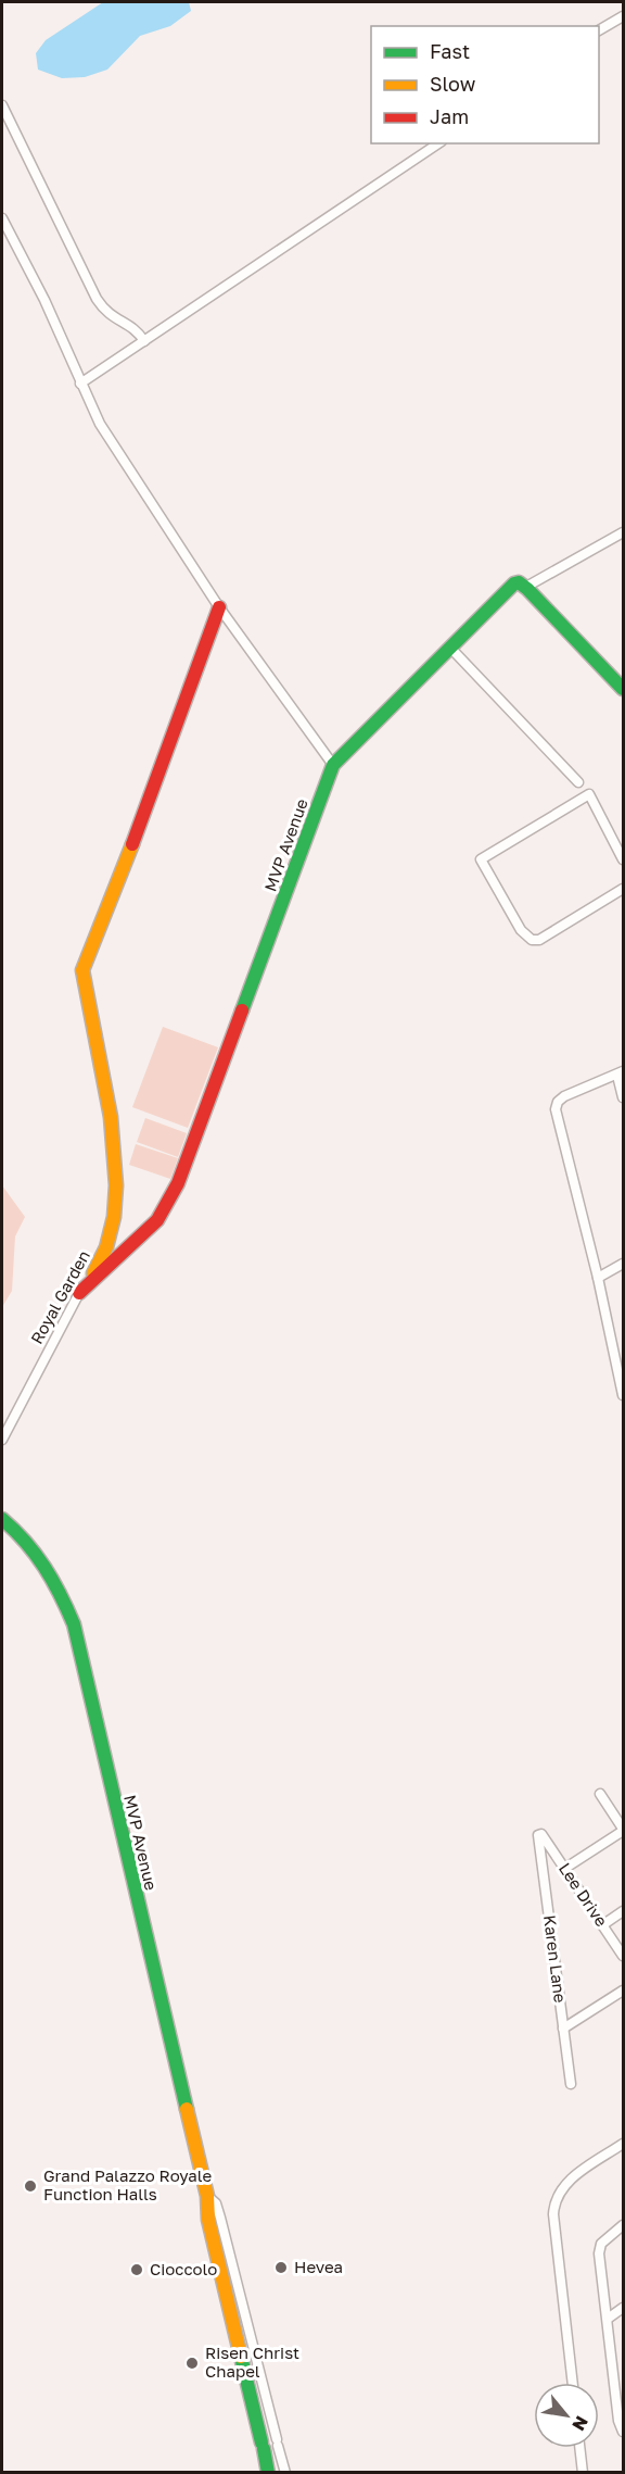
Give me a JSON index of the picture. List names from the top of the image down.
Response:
{
  "streets": {
    "street": [
      "MVP Avenue",
      "Royal Garden",
      "Lee Drive",
      "Karen Lane"
    ]
  },
  "crossings": [
    ["MVP Avenue", "Royal Garden"],
    ["Lee Drive", "Karen Lane"]
  ],
  "places": [
    "Grand Palazzo Royale Function Halls",
    "Hevea",
    "Cioccolo",
    "Risen Christ Chapel"
  ],
  "legend": ["Fast", "Slow", "Jam"],
  "north": "bottom right"
}
